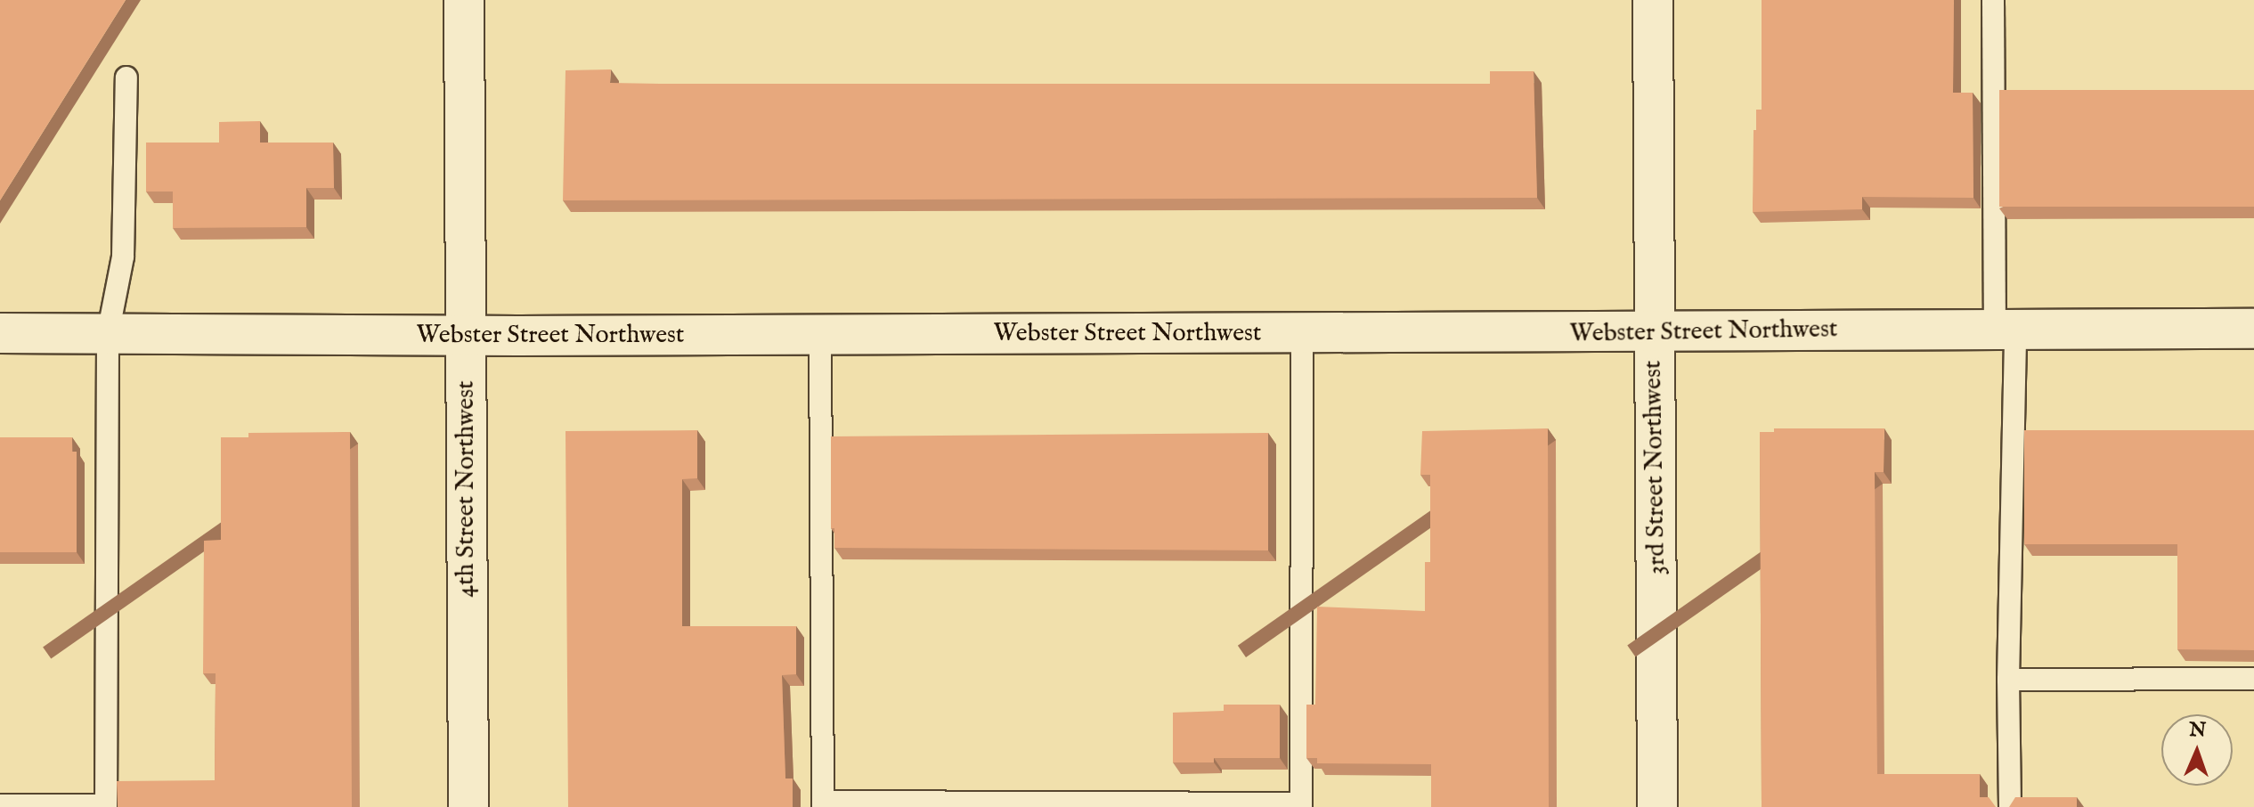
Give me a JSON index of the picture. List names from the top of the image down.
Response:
{
  "streets": {
    "street": ["Webster Street Northwest", "3rd Street Northwest", "4th Street Northwest"]
  },
  "crossings": [
    ["Webster Street Northwest", "3rd Street Northwest"],
    ["Webster Street Northwest", "4th Street Northwest"]
  ],
  "north": "top"
}
